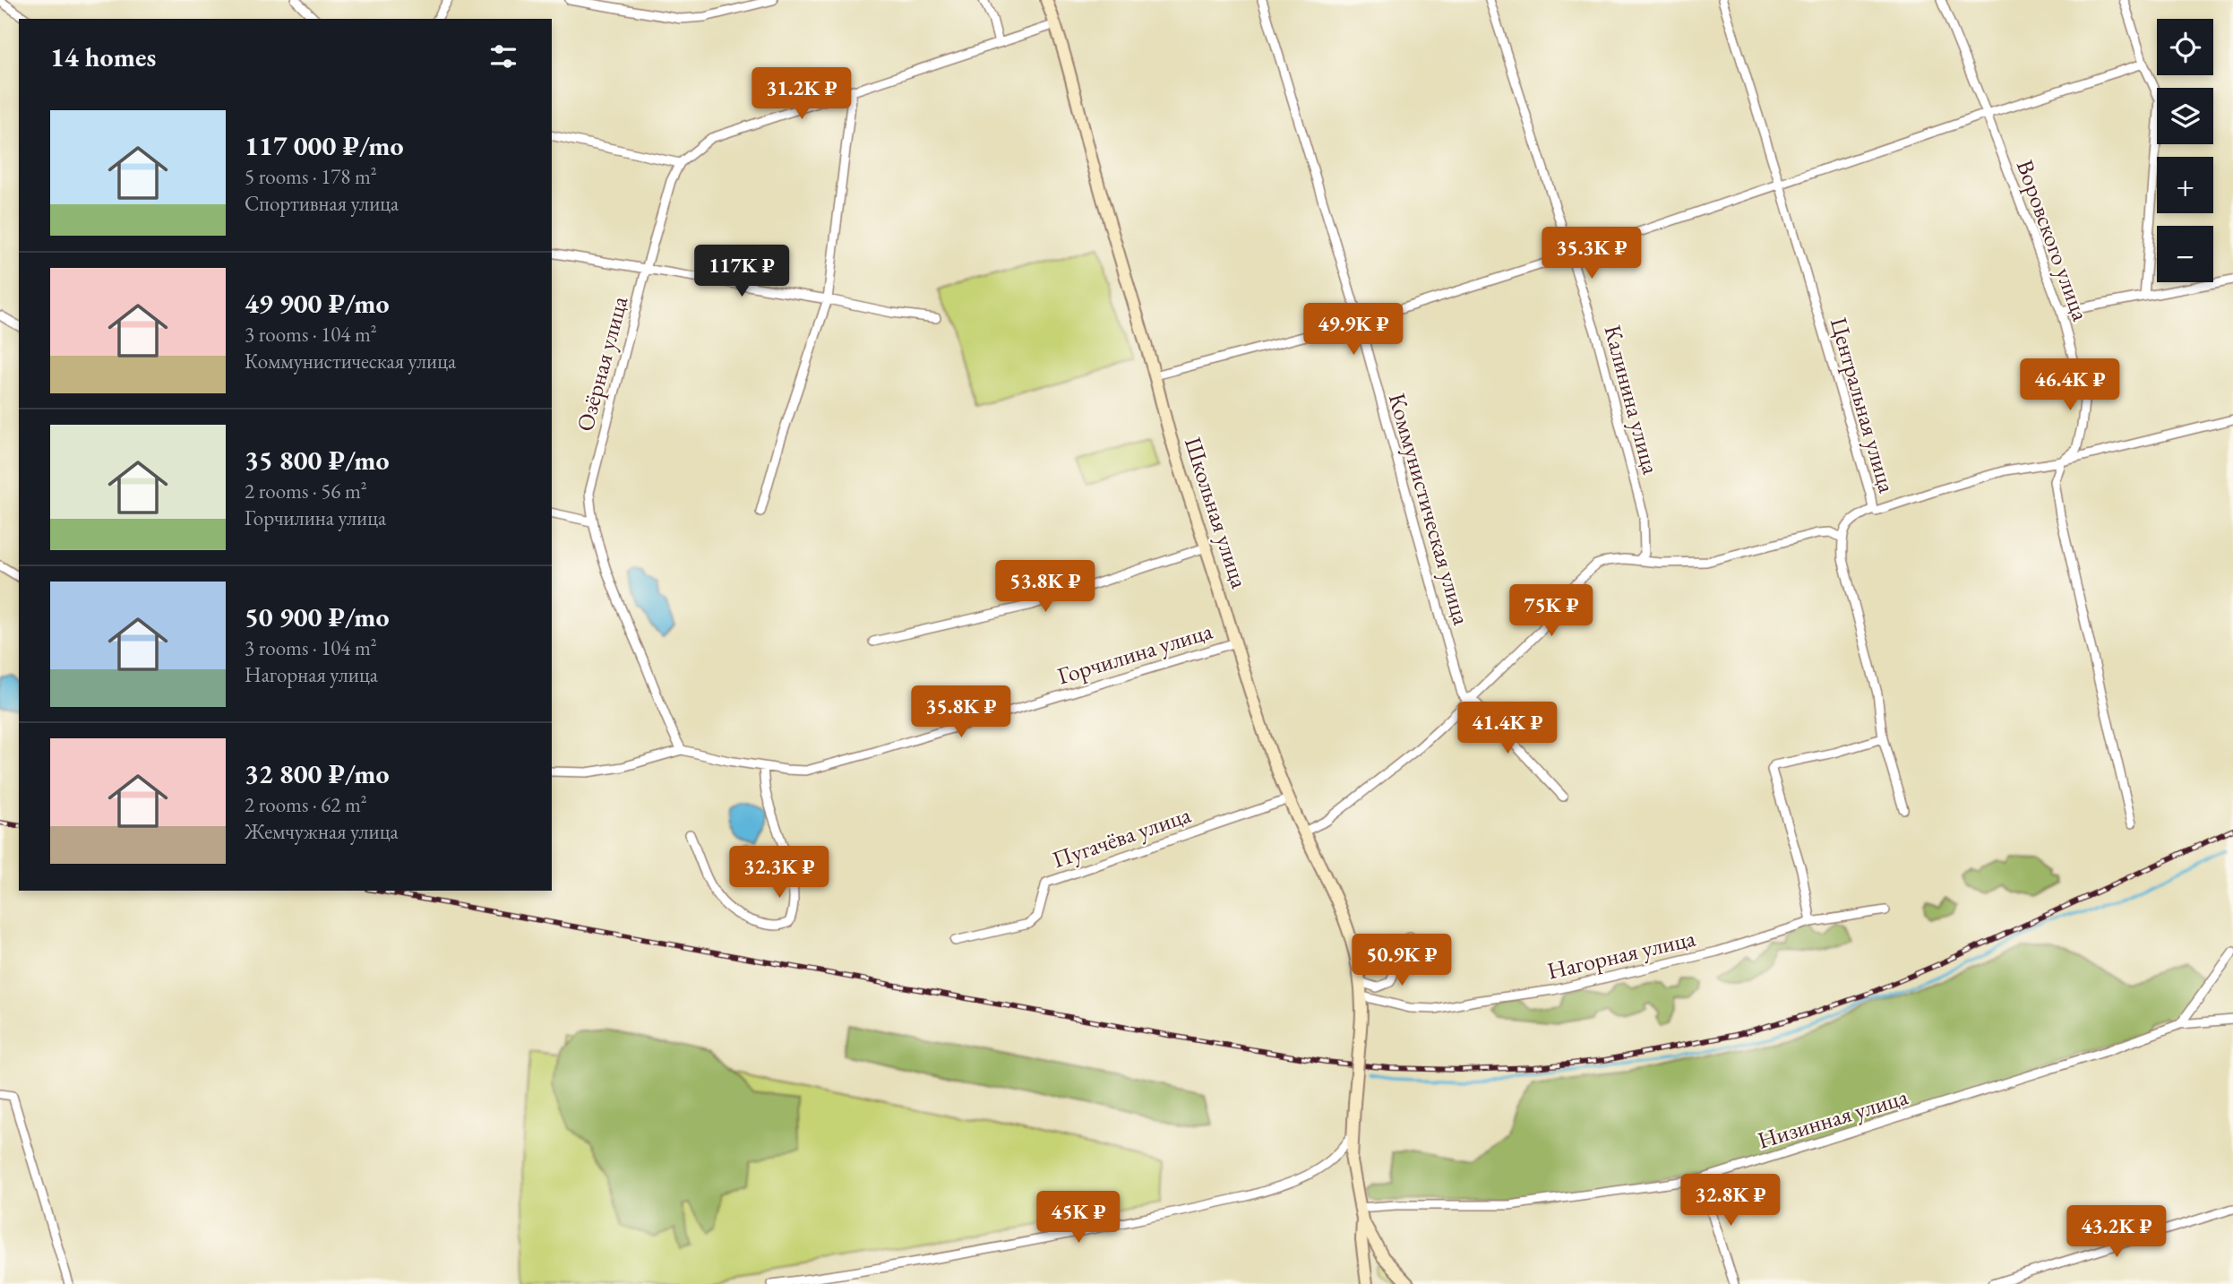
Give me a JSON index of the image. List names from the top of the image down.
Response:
{
  "streets": {
    "street": [
      "Воровского улица",
      "Озёрная улица",
      "Калинина улица",
      "Центральная улица",
      "Коммунистическая улица",
      "Школьная улица",
      "Горчилина улица",
      "Пугачёва улица",
      "Нагорная улица",
      "Низинная улица"
    ]
  },
  "crossings": [
    ["Озёрная улица", "Горчилина улица"],
    ["Школьная улица", "Горчилина улица"],
    ["Школьная улица", "Пугачёва улица"],
    ["Школьная улица", "Нагорная улица"],
    ["Школьная улица", "Низинная улица"]
  ],
  "page": {
    "map_buttons": ["+", "−"],
    "heading": "14 homes",
    "price": [
      "31.2K ₽",
      "35.3K ₽",
      "117K ₽",
      "49.9K ₽",
      "46.4K ₽",
      "53.8K ₽",
      "75K ₽",
      "35.8K ₽",
      "41.4K ₽",
      "32.3K ₽",
      "50.9K ₽",
      "32.8K ₽",
      "45K ₽",
      "43.2K ₽"
    ],
    "list": [
      {
        "name": "117 000 ₽/mo",
        "note": "5 rooms · 178 m² · Спортивная улица"
      },
      {
        "name": "49 900 ₽/mo",
        "note": "3 rooms · 104 m² · Коммунистическая улица"
      },
      {
        "name": "35 800 ₽/mo",
        "note": "2 rooms · 56 m² · Горчилина улица"
      },
      {
        "name": "50 900 ₽/mo",
        "note": "3 rooms · 104 m² · Нагорная улица"
      },
      {
        "name": "32 800 ₽/mo",
        "note": "2 rooms · 62 m² · Жемчужная улица"
      }
    ]
  }
}
